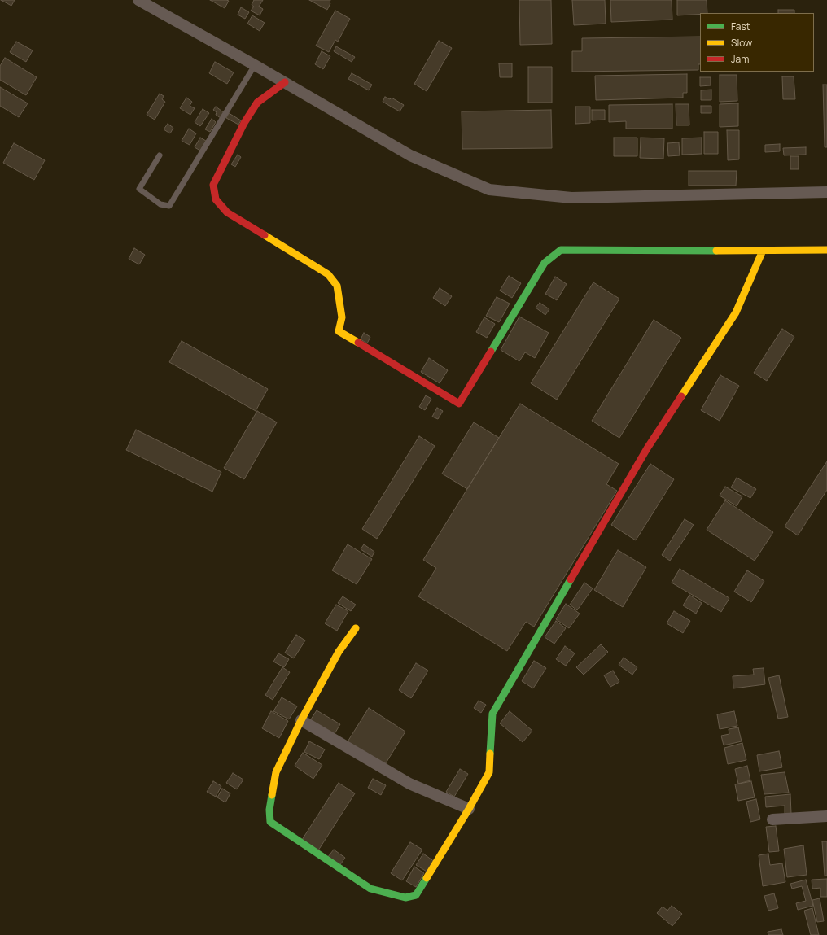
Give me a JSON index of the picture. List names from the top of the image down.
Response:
{
  "legend": ["Fast", "Slow", "Jam"]
}
